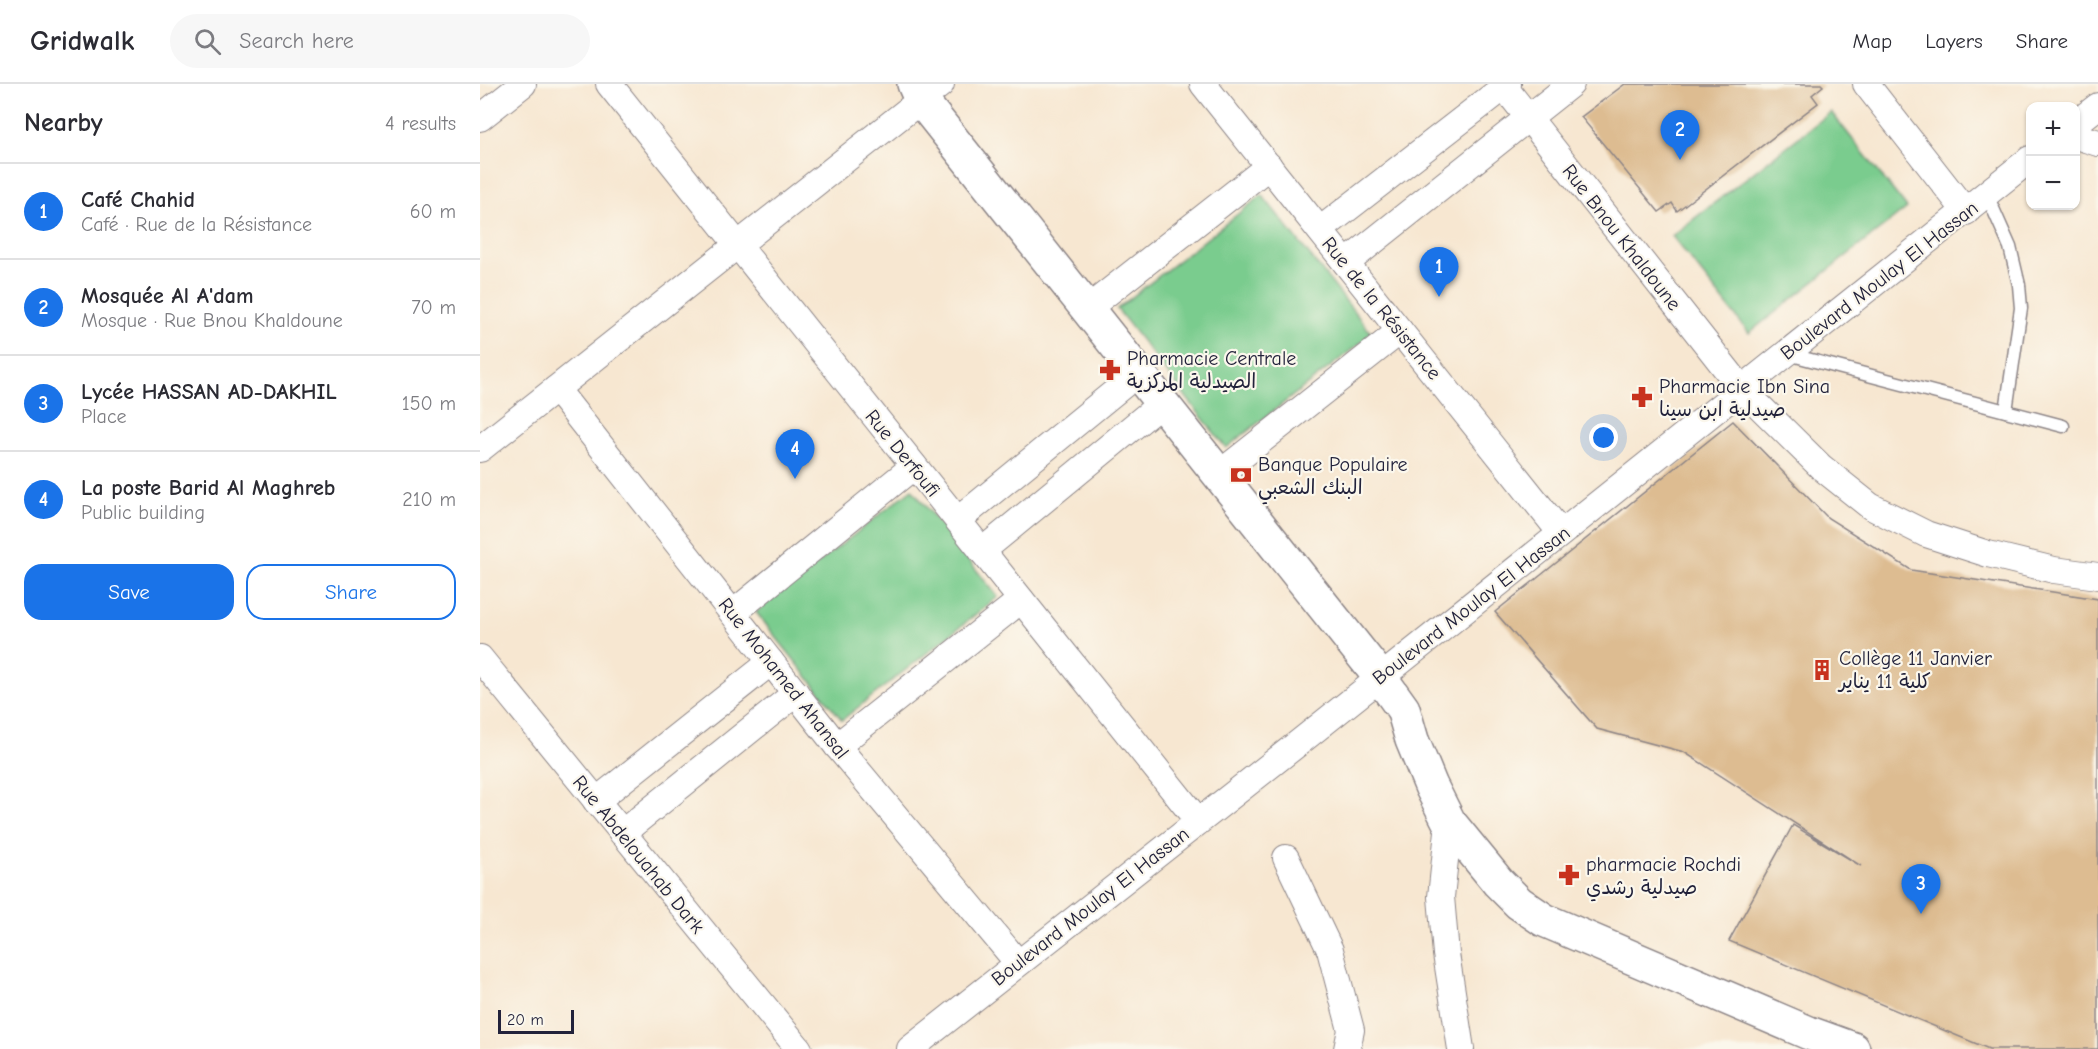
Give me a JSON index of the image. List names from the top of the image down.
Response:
{
  "streets": {
    "street": [
      "Rue Bnou Khaldoune",
      "Boulevard Moulay El Hassan",
      "Rue de la Résistance",
      "Rue Derfoufi",
      "Rue Mohamed Ahansal",
      "Rue Abdelouahab Dark"
    ]
  },
  "crossings": [
    ["Rue Bnou Khaldoune", "Boulevard Moulay El Hassan"],
    ["Boulevard Moulay El Hassan", "Rue de la Résistance"],
    ["Boulevard Moulay El Hassan", "Rue Derfoufi"],
    ["Boulevard Moulay El Hassan", "Rue Mohamed Ahansal"]
  ],
  "places": {
    "pharmacy": ["Pharmacie Centrale الصيدلية المركزية", "Pharmacie Ibn Sina صيدلية ابن سينا", "pharmacie Rochdi صيدلية رشدي"],
    "bank": ["Banque Populaire البنك الشعبي"],
    "building": ["Collège 11 Janvier كلية 11 يناير"]
  },
  "scale_bar": "20 m",
  "page": {
    "header": "Gridwalk",
    "search": "Search here",
    "nav": ["Map", "Layers", "Share"],
    "heading": ["Nearby", "4 results"],
    "map_buttons": ["+", "−"],
    "pins": [
      "2",
      "1",
      "4",
      "3"
    ],
    "list": [
      {
        "mark": "1",
        "name": "Café Chahid",
        "note": "Café · Rue de la Résistance",
        "value": "60 m"
      },
      {
        "mark": "2",
        "name": "Mosquée Al A'dam",
        "note": "Mosque · Rue Bnou Khaldoune",
        "value": "70 m"
      },
      {
        "mark": "3",
        "name": "Lycée HASSAN AD-DAKHIL",
        "note": "Place",
        "value": "150 m"
      },
      {
        "mark": "4",
        "name": "La poste Barid Al Maghreb",
        "note": "Public building",
        "value": "210 m"
      }
    ],
    "buttons": ["Save", "Share"],
    "scale": "20 m"
  }
}
